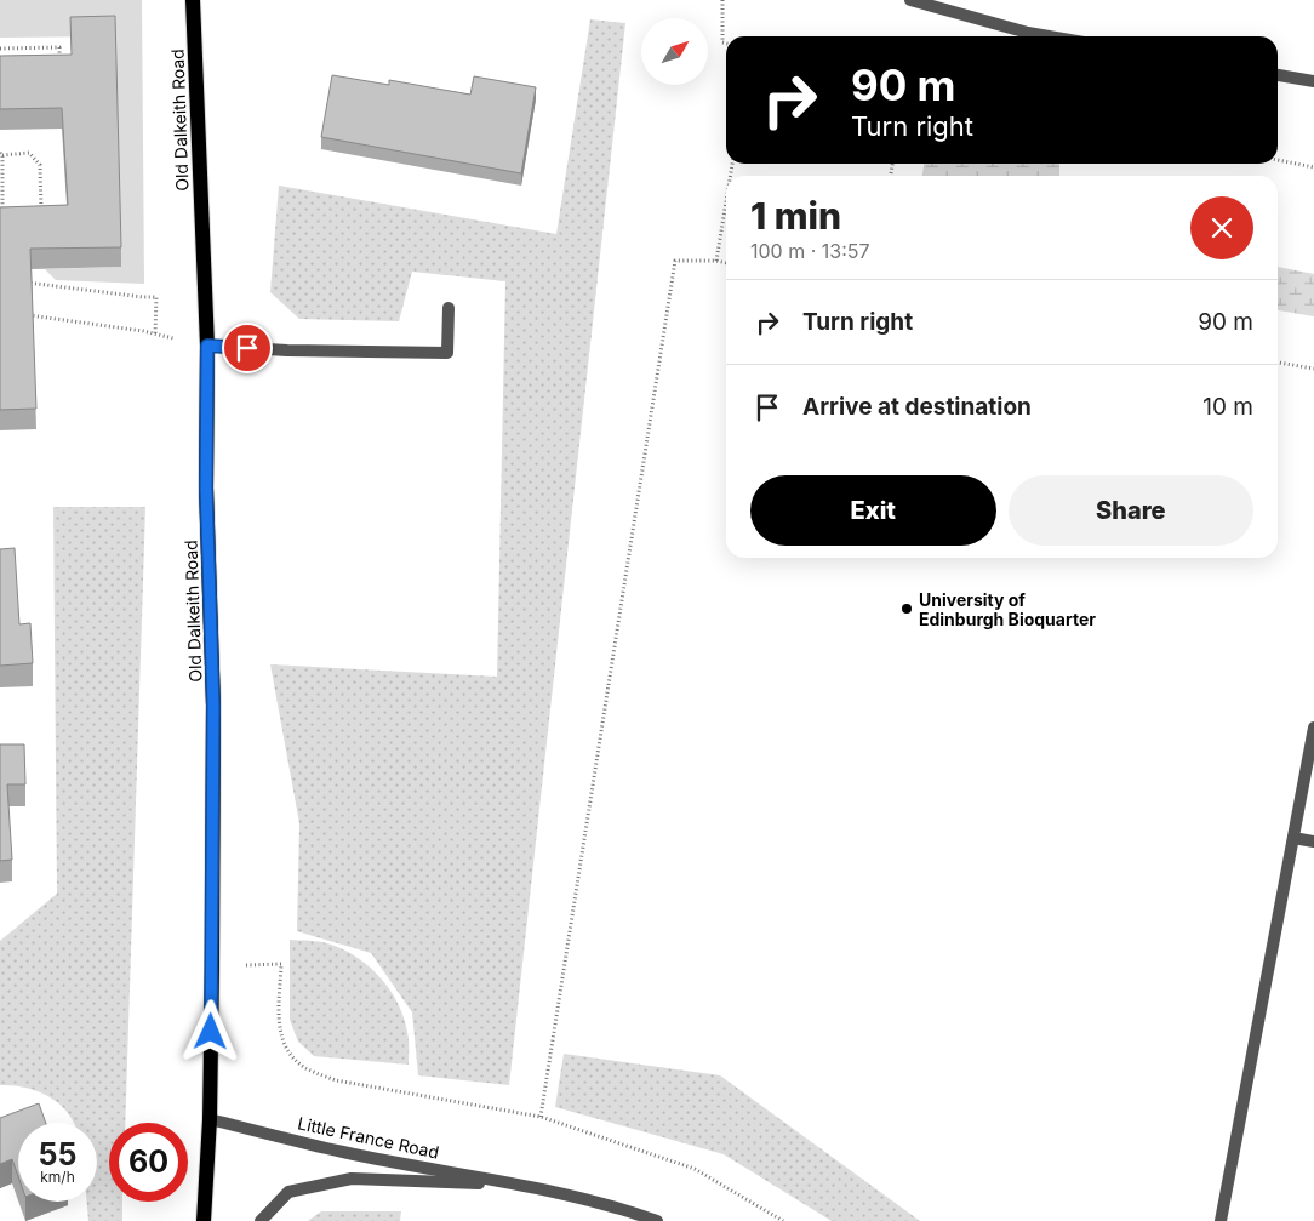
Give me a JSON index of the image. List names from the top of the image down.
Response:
{
  "streets": {
    "main road": ["Old Dalkeith Road"],
    "street": ["Little France Road"]
  },
  "crossings": [
    ["Old Dalkeith Road", "Little France Road"]
  ],
  "places": ["University of Edinburgh Bioquarter"],
  "north": "top right",
  "page": {
    "turn": ["90 m", "Turn right"],
    "heading": ["1 min", "100 m · 13:57"],
    "list": [
      {
        "name": "Turn right",
        "value": "90 m"
      },
      {
        "name": "Arrive at destination",
        "value": "10 m"
      }
    ],
    "buttons": ["Exit", "Share"],
    "speed": "55 km/h",
    "limit": "60"
  }
}
